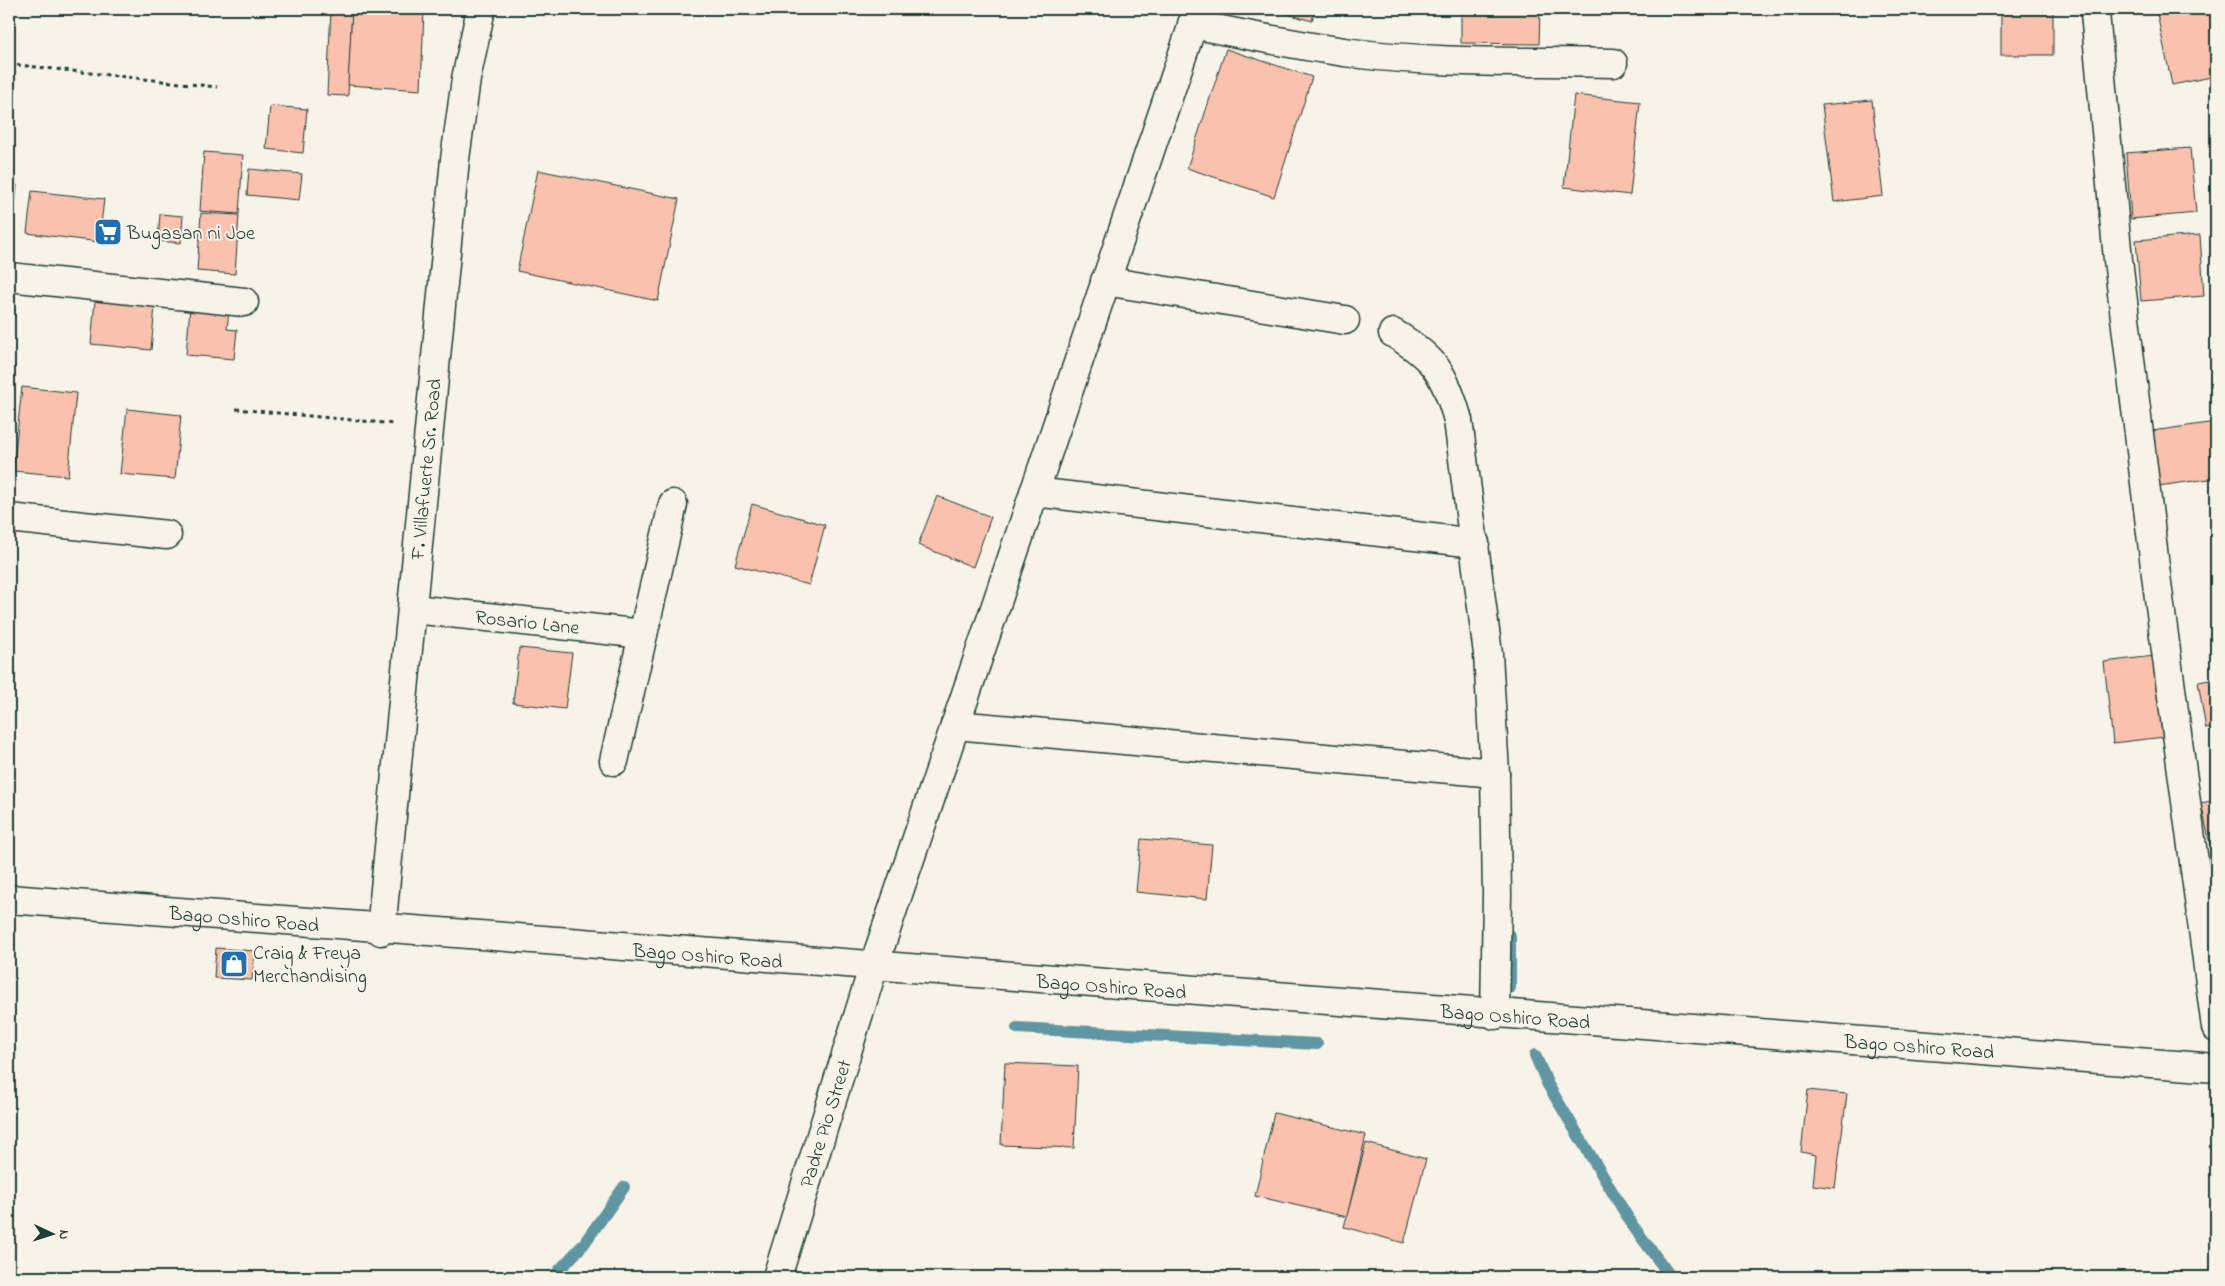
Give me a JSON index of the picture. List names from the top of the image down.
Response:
{
  "streets": {
    "street": [
      "F. Villafuerte Sr. Road",
      "Rosario Lane",
      "Bago Oshiro Road",
      "Padre Pio Street"
    ]
  },
  "crossings": [
    ["F. Villafuerte Sr. Road", "Rosario Lane"],
    ["F. Villafuerte Sr. Road", "Bago Oshiro Road"],
    ["Bago Oshiro Road", "Padre Pio Street"]
  ],
  "places": {
    "supermarket": ["Bugasan ni Joe"],
    "shop": ["Craig & Freya Merchandising"]
  },
  "north": "right"
}
